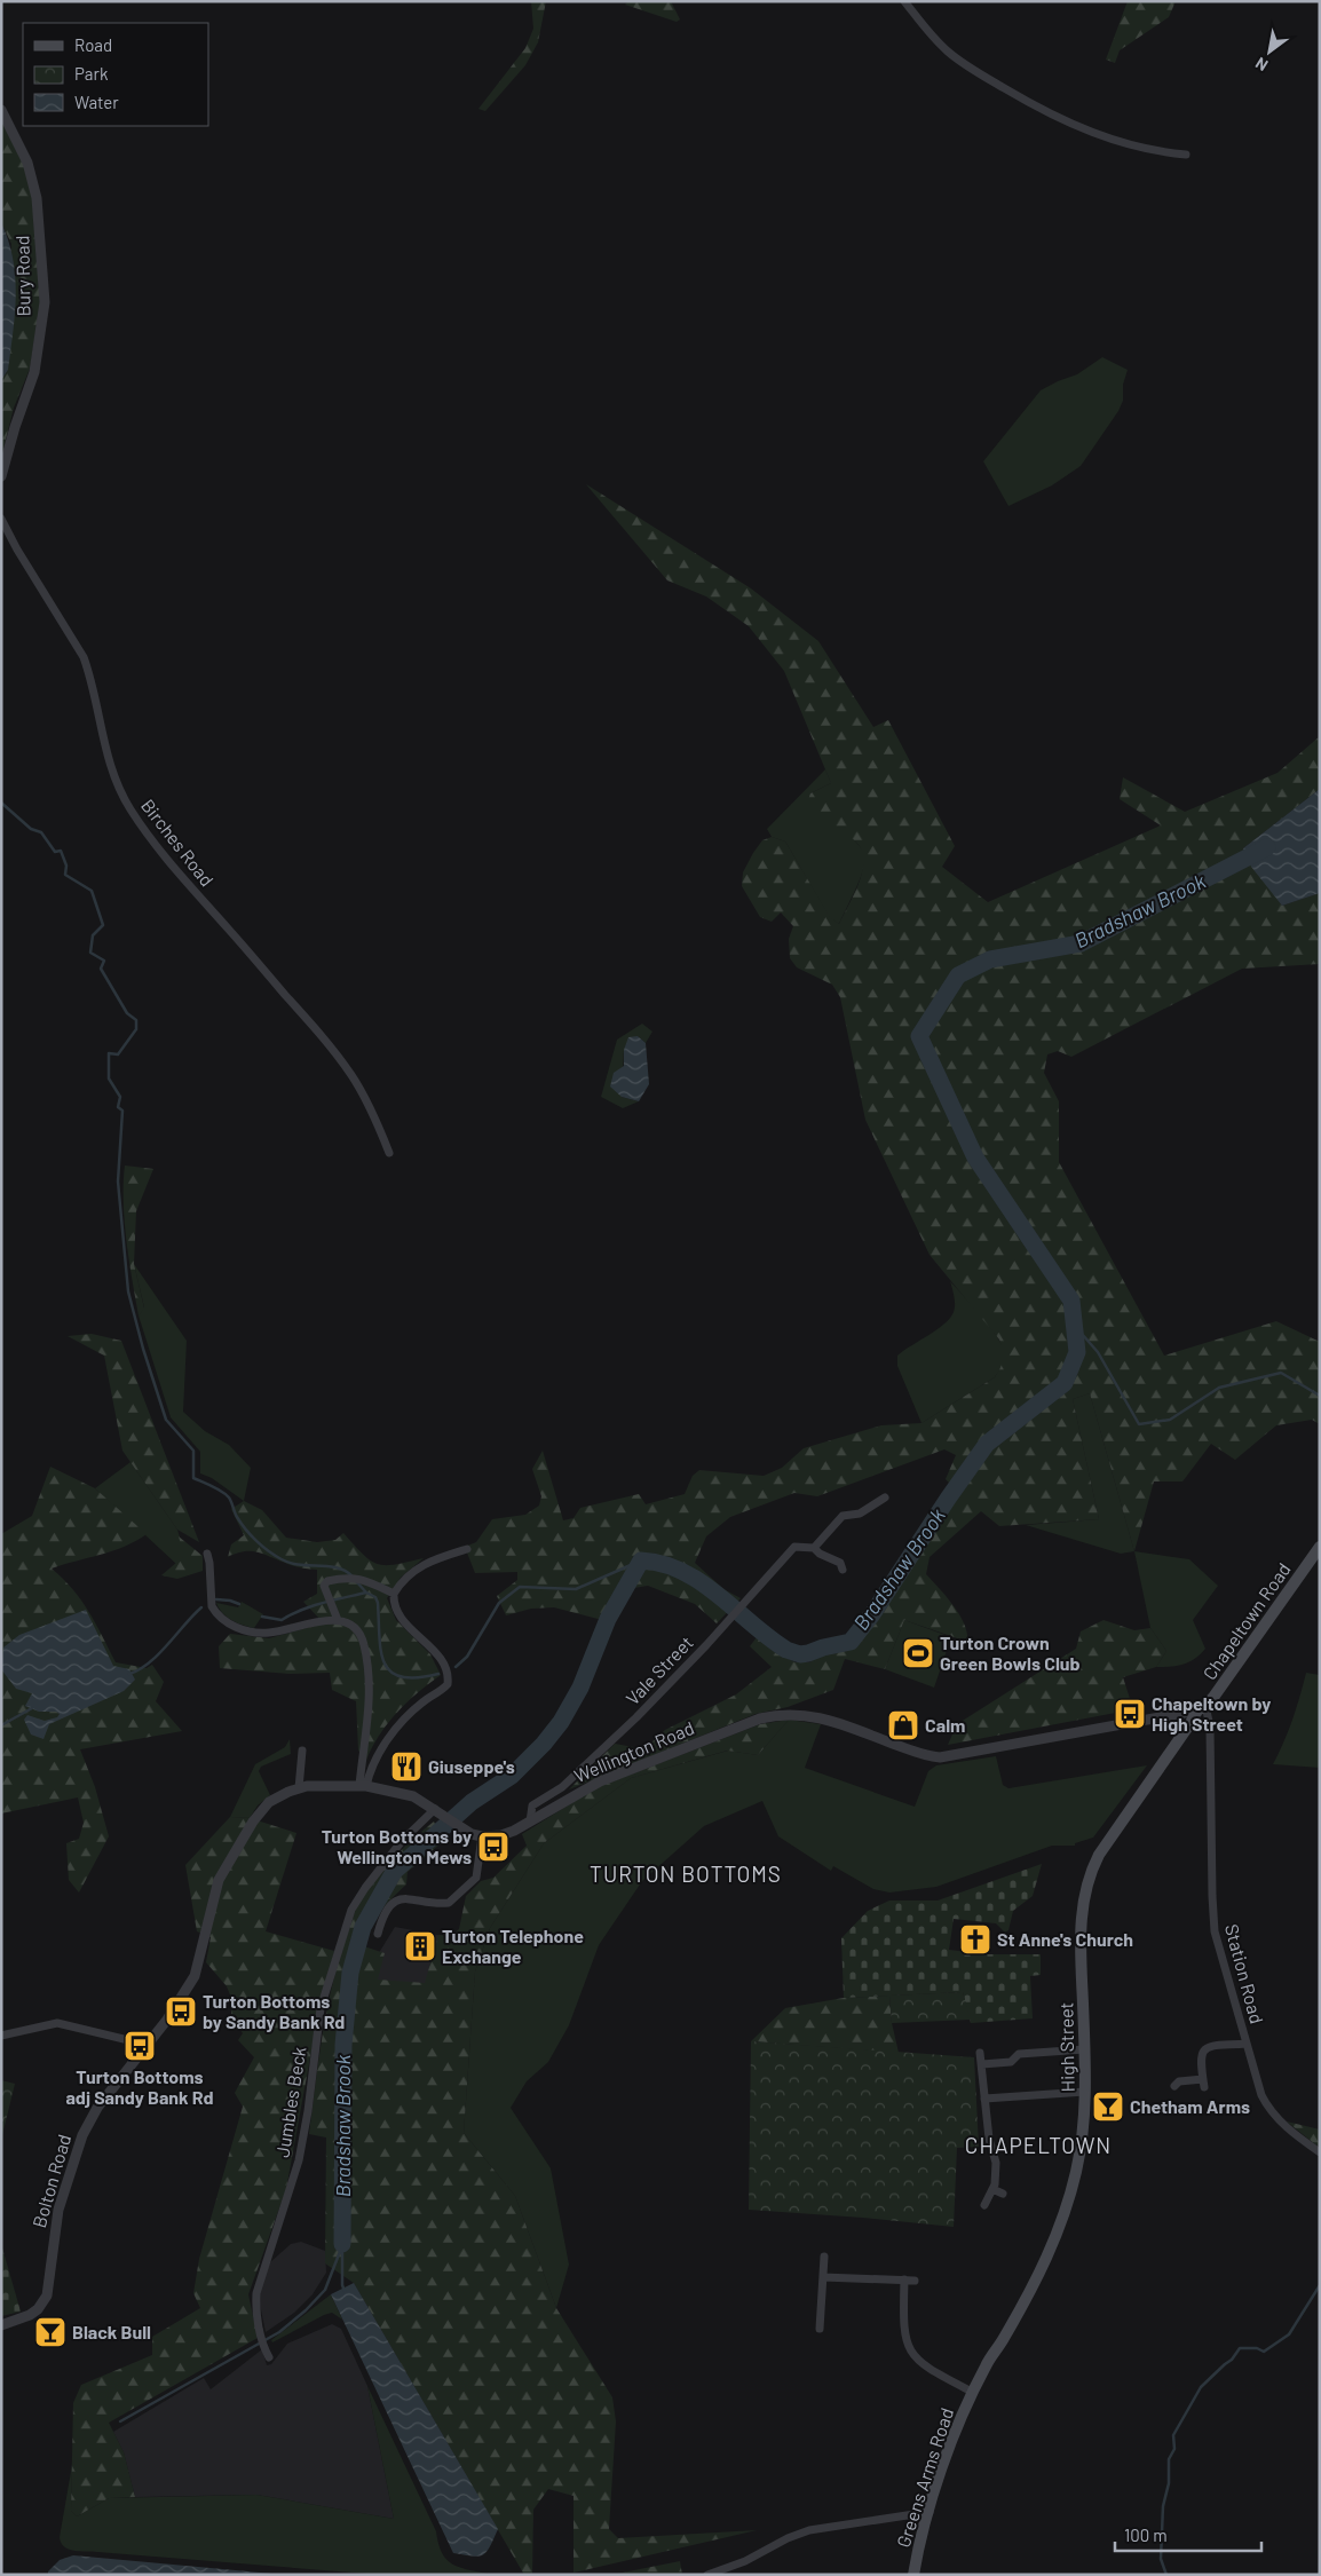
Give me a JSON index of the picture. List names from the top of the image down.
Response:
{
  "streets": {
    "main road": ["Chapeltown Road", "High Street", "Greens Arms Road"],
    "street": [
      "Bury Road",
      "Birches Road",
      "Vale Street",
      "Wellington Road",
      "Station Road",
      "Jumbles Beck",
      "Bolton Road"
    ]
  },
  "crossings": [
    ["Chapeltown Road", "Wellington Road"],
    ["Chapeltown Road", "Station Road"],
    ["Chapeltown Road", "High Street"],
    ["Vale Street", "Wellington Road"],
    ["Wellington Road", "Station Road"],
    ["Wellington Road", "High Street"],
    ["Wellington Road", "Jumbles Beck"],
    ["Wellington Road", "Bolton Road"],
    ["Station Road", "High Street"],
    ["High Street", "Greens Arms Road"]
  ],
  "districts": ["TURTON BOTTOMS", "CHAPELTOWN"],
  "water": ["Bradshaw Brook"],
  "places": {
    "sports": ["Turton Crown Green Bowls Club"],
    "bus stop": [
      "Chapeltown by High Street",
      "Turton Bottoms by Wellington Mews",
      "Turton Bottoms by Sandy Bank Rd",
      "Turton Bottoms adj Sandy Bank Rd"
    ],
    "shop": ["Calm"],
    "restaurant": ["Giuseppe's"],
    "church": ["St Anne's Church"],
    "building": ["Turton Telephone Exchange"],
    "bar": ["Chetham Arms", "Black Bull"]
  },
  "legend": ["Road", "Park", "Water"],
  "scale_bar": "100 m",
  "north": "bottom left"
}
